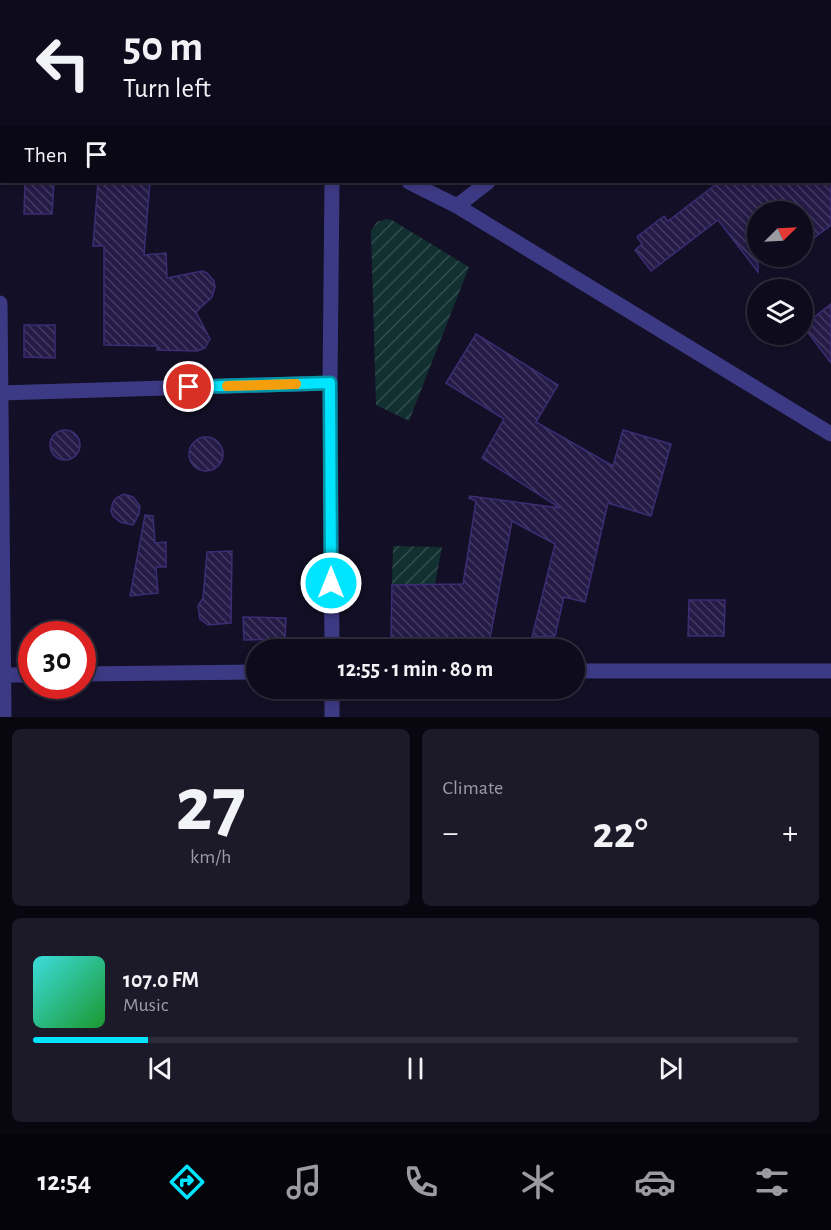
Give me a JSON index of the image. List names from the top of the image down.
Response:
{
  "north": "top right",
  "page": {
    "turn": ["50 m", "Turn left"],
    "then": "Then",
    "limit": "30",
    "trip": "12:55 · 1 min · 80 m",
    "tile": [
      ["27", "km/h"],
      "Climate"
    ],
    "heat": ["−", "22°", "+"],
    "song": ["107.0 FM", "Music"],
    "tabs": "12:54"
  }
}
